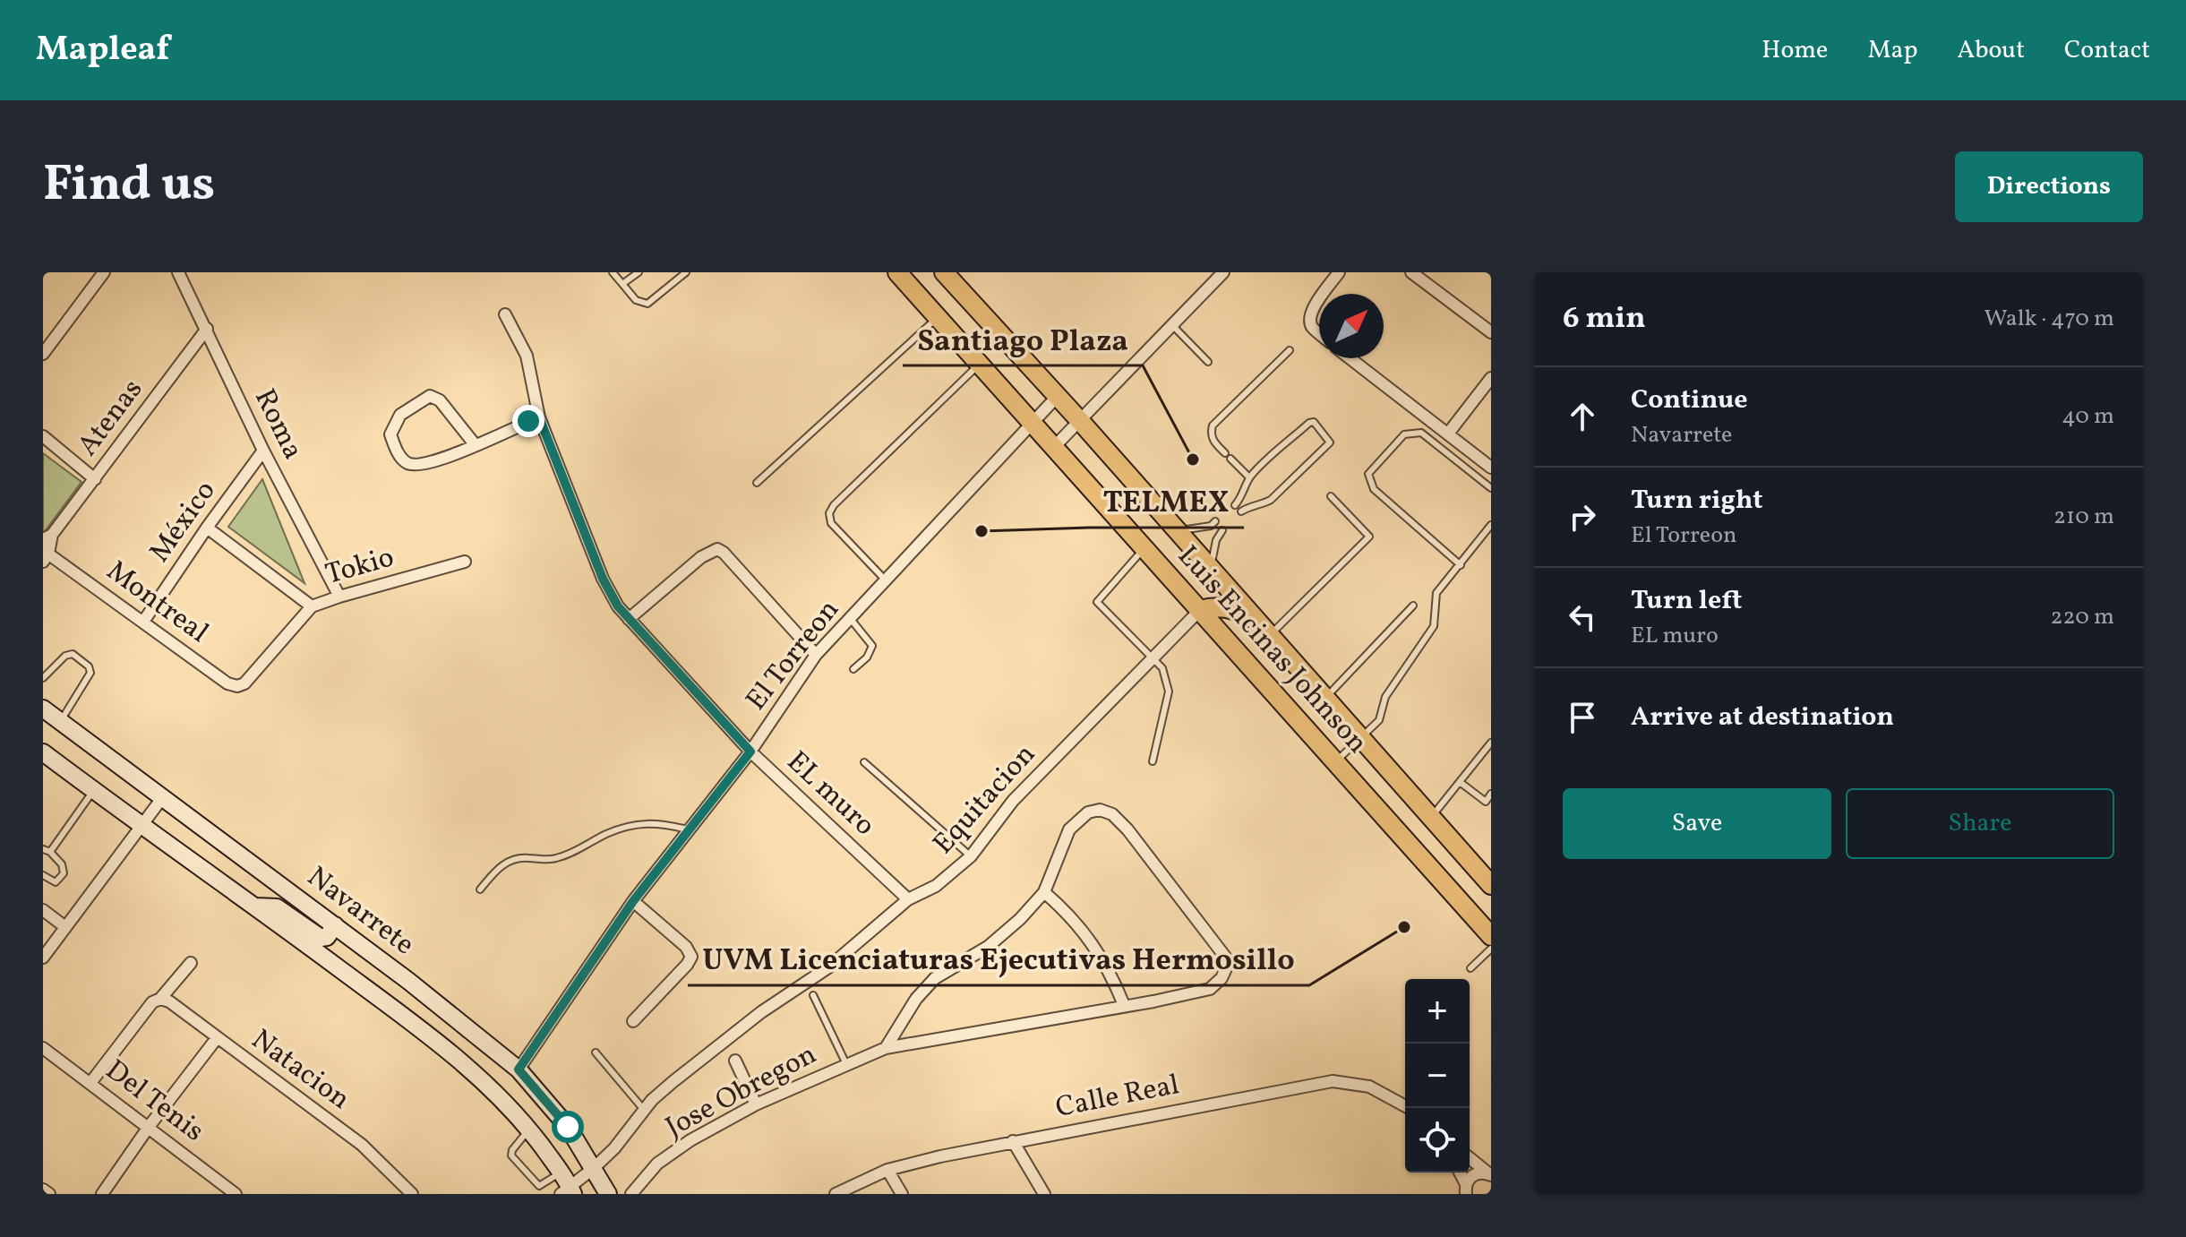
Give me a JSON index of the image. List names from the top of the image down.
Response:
{
  "streets": {
    "main road": ["Luis Encinas Johnson", "Navarrete"],
    "street": [
      "Atenas",
      "Roma",
      "México",
      "Tokio",
      "Montreal",
      "El Torreon",
      "EL muro",
      "Equitacion",
      "Natacion",
      "Jose Obregon",
      "Calle Real",
      "Del Tenis"
    ]
  },
  "crossings": [
    ["Atenas", "Roma"],
    ["Atenas", "Montreal"],
    ["Roma", "México"],
    ["Roma", "Tokio"],
    ["México", "Tokio"],
    ["México", "Montreal"],
    ["Tokio", "Montreal"],
    ["Luis Encinas Johnson", "El Torreon"],
    ["Luis Encinas Johnson", "Equitacion"],
    ["El Torreon", "EL muro"],
    ["El Torreon", "Navarrete"],
    ["EL muro", "Equitacion"],
    ["Equitacion", "Navarrete"]
  ],
  "places": ["Santiago Plaza", "TELMEX", "UVM Licenciaturas Ejecutivas Hermosillo"],
  "north": "top right",
  "page": {
    "header": "Mapleaf",
    "nav": [
      "Home",
      "Map",
      "About",
      "Contact"
    ],
    "title": "Find us",
    "buttons": [
      "Directions",
      ["Save", "Share"]
    ],
    "heading": ["6 min", "Walk · 470 m"],
    "list": [
      ["Continue", "Navarrete", "40 m"],
      ["Turn right", "El Torreon", "210 m"],
      ["Turn left", "EL muro", "220 m"],
      "Arrive at destination"
    ],
    "map_buttons": ["+", "−"]
  }
}
